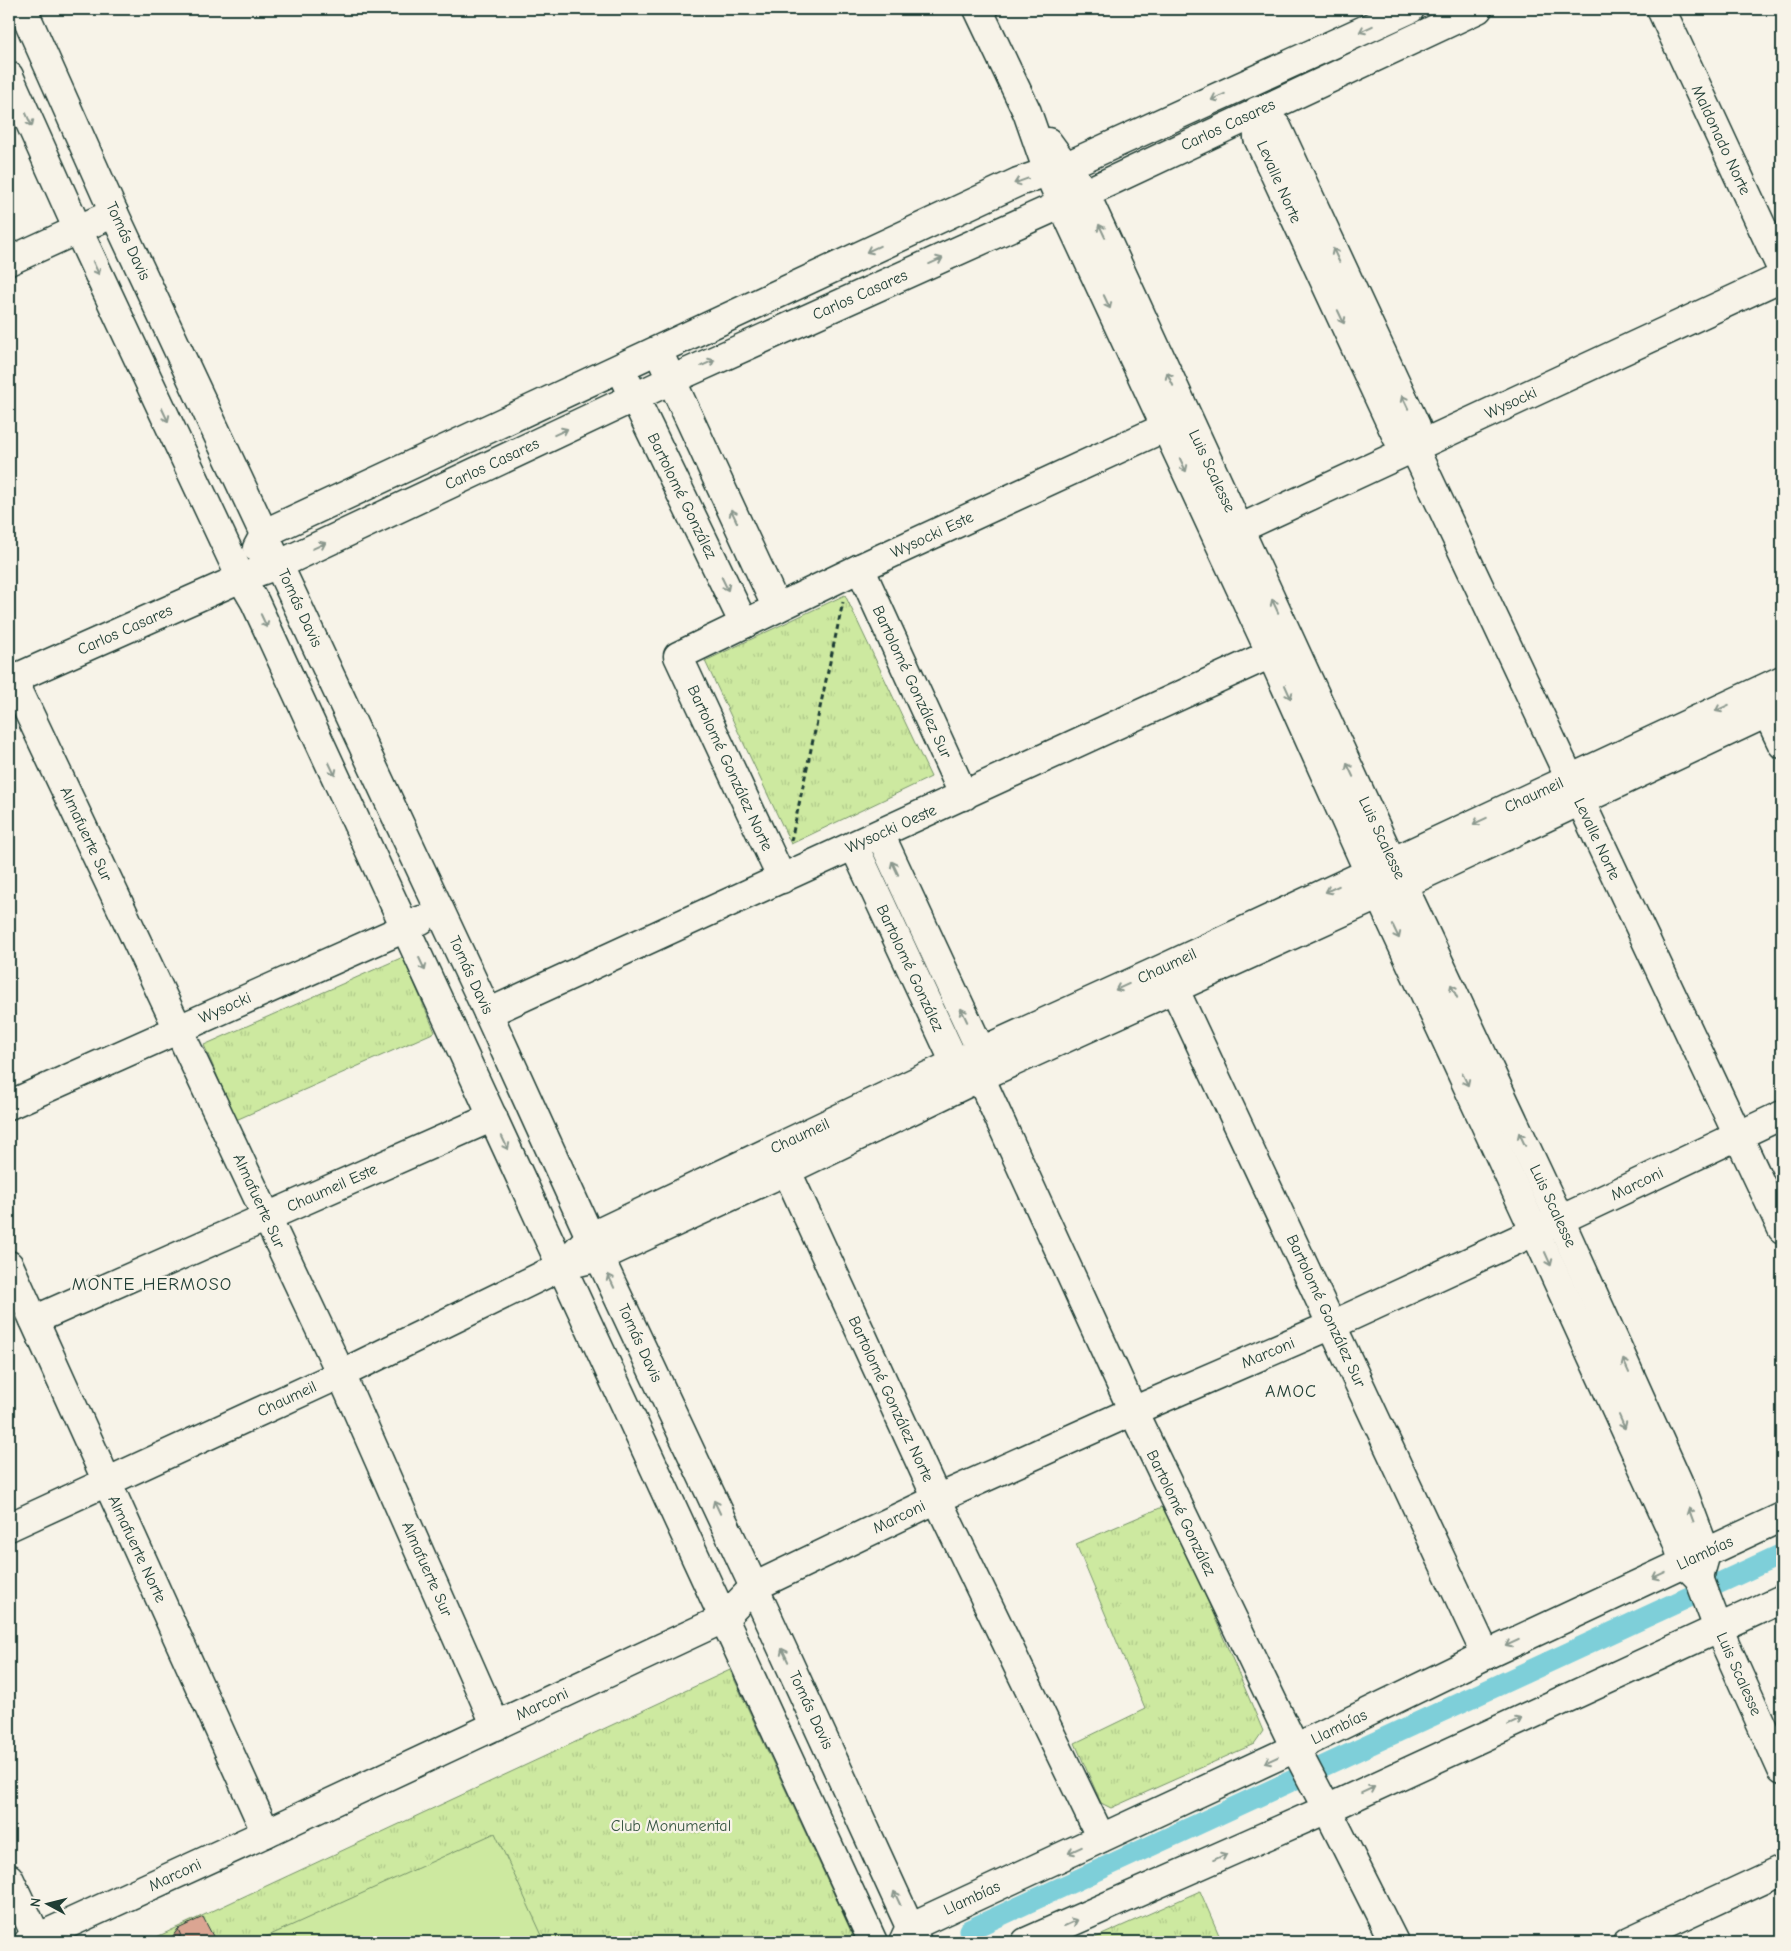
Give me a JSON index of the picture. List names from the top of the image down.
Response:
{
  "streets": {
    "street": [
      "Carlos Casares",
      "Maldonado Norte",
      "Levalle Norte",
      "Tomás Davis",
      "Wysocki",
      "Luis Scalesse",
      "Bartolomé González",
      "Wysocki Este",
      "Bartolomé González Sur",
      "Bartolomé González Norte",
      "Chaumeil",
      "Wysocki Oeste",
      "Almafuerte Sur",
      "Marconi",
      "Chaumeil Este",
      "Almafuerte Norte",
      "Llambías"
    ]
  },
  "crossings": [
    ["Carlos Casares", "Levalle Norte"],
    ["Carlos Casares", "Tomás Davis"],
    ["Carlos Casares", "Luis Scalesse"],
    ["Carlos Casares", "Bartolomé González"],
    ["Carlos Casares", "Almafuerte Sur"],
    ["Levalle Norte", "Wysocki"],
    ["Levalle Norte", "Chaumeil"],
    ["Levalle Norte", "Marconi"],
    ["Tomás Davis", "Wysocki"],
    ["Tomás Davis", "Chaumeil"],
    ["Tomás Davis", "Wysocki Oeste"],
    ["Tomás Davis", "Marconi"],
    ["Tomás Davis", "Llambías"],
    ["Wysocki", "Luis Scalesse"],
    ["Wysocki", "Almafuerte Sur"],
    ["Luis Scalesse", "Wysocki Este"],
    ["Luis Scalesse", "Chaumeil"],
    ["Luis Scalesse", "Wysocki Oeste"],
    ["Luis Scalesse", "Marconi"],
    ["Luis Scalesse", "Llambías"],
    ["Bartolomé González", "Wysocki Este"],
    ["Bartolomé González", "Chaumeil"],
    ["Bartolomé González", "Wysocki Oeste"],
    ["Bartolomé González", "Marconi"],
    ["Bartolomé González", "Llambías"],
    ["Wysocki Este", "Bartolomé González Sur"],
    ["Wysocki Este", "Bartolomé González Norte"],
    ["Bartolomé González Sur", "Chaumeil"],
    ["Bartolomé González Sur", "Wysocki Oeste"],
    ["Bartolomé González Sur", "Marconi"],
    ["Bartolomé González Sur", "Llambías"],
    ["Bartolomé González Norte", "Chaumeil"],
    ["Bartolomé González Norte", "Wysocki Oeste"],
    ["Bartolomé González Norte", "Marconi"],
    ["Bartolomé González Norte", "Llambías"],
    ["Chaumeil", "Almafuerte Sur"],
    ["Chaumeil", "Almafuerte Norte"],
    ["Almafuerte Sur", "Marconi"],
    ["Almafuerte Sur", "Chaumeil Este"],
    ["Marconi", "Almafuerte Norte"],
    ["Chaumeil Este", "Almafuerte Norte"]
  ],
  "districts": ["MONTE HERMOSO", "AMOC"],
  "parks": ["Club Monumental"],
  "north": "left"
}
